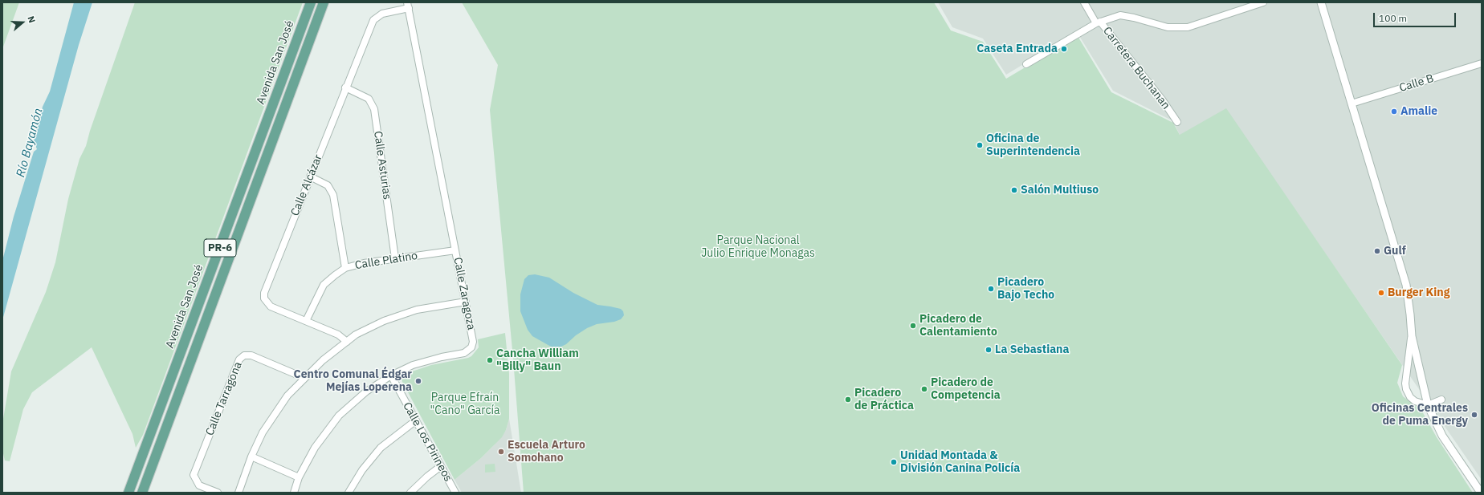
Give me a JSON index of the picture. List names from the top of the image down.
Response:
{
  "streets": {
    "main road": ["Avenida San José", "PR-6"],
    "street": [
      "Carretera Buchanan",
      "Calle B",
      "Calle Asturias",
      "Calle Alcázar",
      "Calle Platino",
      "Calle Zaragoza",
      "Calle Tarragona",
      "Calle Los Pirineos"
    ]
  },
  "crossings": [
    ["Calle Asturias", "Calle Alcázar"],
    ["Calle Asturias", "Calle Platino"],
    ["Calle Alcázar", "Calle Platino"],
    ["Calle Alcázar", "Calle Zaragoza"],
    ["Calle Platino", "Calle Zaragoza"],
    ["Calle Zaragoza", "Calle Los Pirineos"]
  ],
  "water": ["Río Bayamón"],
  "parks": ["Parque Nacional Julio Enrique Monagas", "Parque Efraín \"Cano\" García"],
  "places": [
    "Caseta Entrada",
    "Amalie",
    "Oficina de Superintendencia",
    "Salón Multiuso",
    "Gulf",
    "Picadero Bajo Techo",
    "Burger King",
    "Picadero de Calentamiento",
    "La Sebastiana",
    "Cancha William \"Billy\" Baun",
    "Centro Comunal Édgar Mejías Loperena",
    "Picadero de Competencia",
    "Picadero de Práctica",
    "Oficinas Centrales de Puma Energy",
    "Escuela Arturo Somohano",
    "Unidad Montada & División Canina Policía"
  ],
  "scale_bar": "100 m",
  "north": "right"
}
